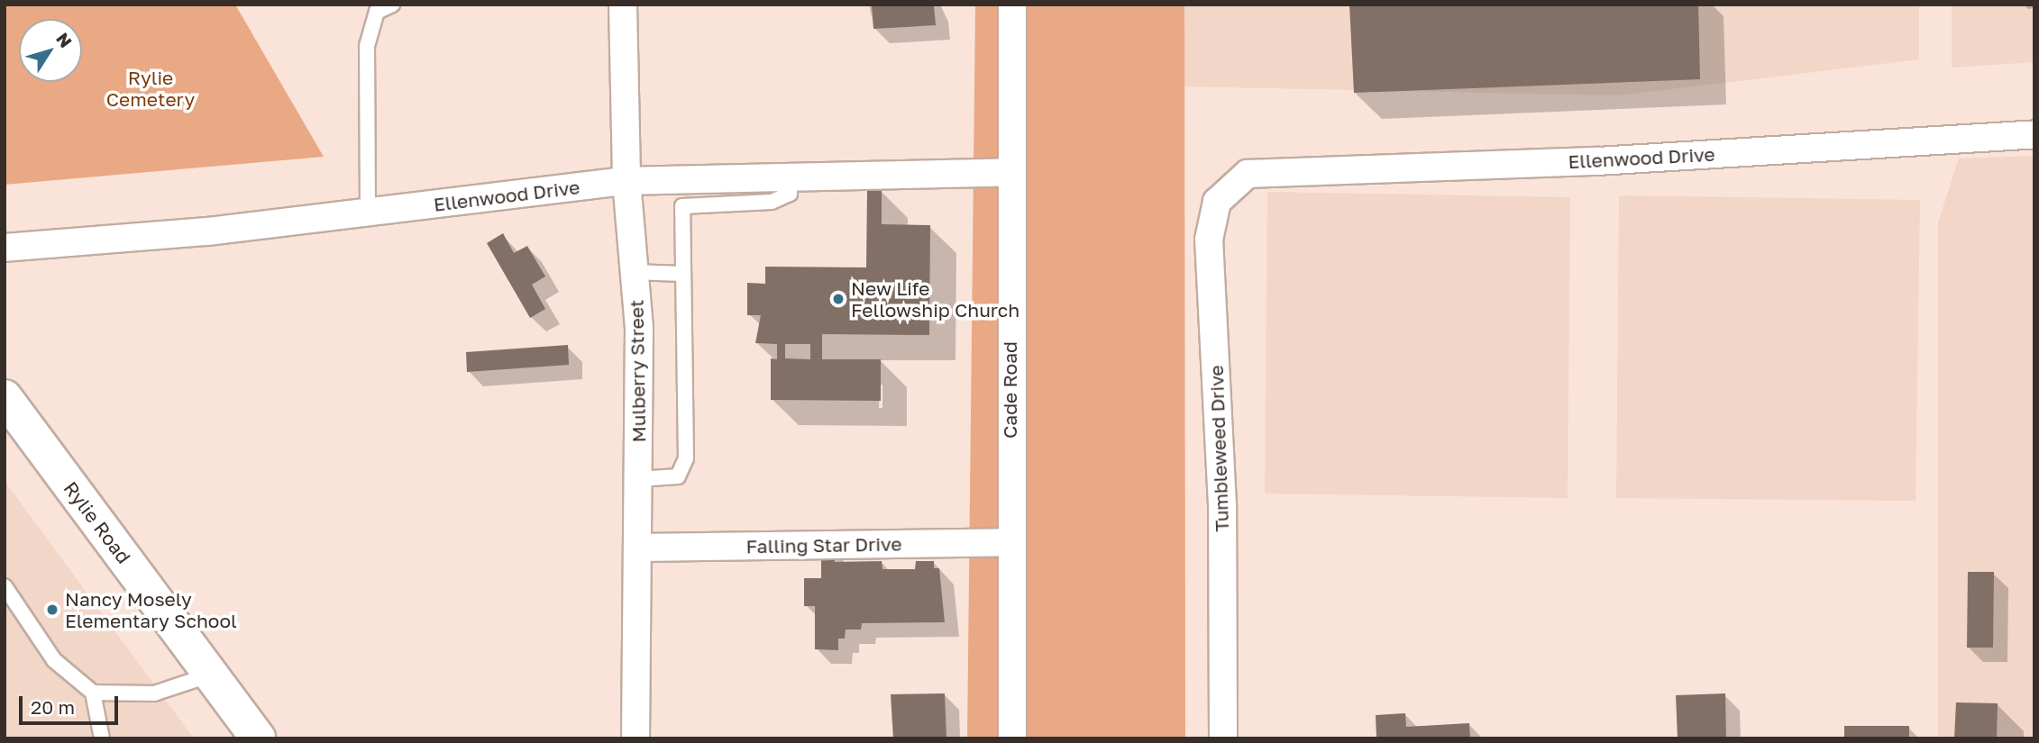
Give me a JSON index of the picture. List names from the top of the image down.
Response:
{
  "streets": {
    "street": [
      "Ellenwood Drive",
      "Mulberry Street",
      "Cade Road",
      "Tumbleweed Drive",
      "Rylie Road",
      "Falling Star Drive"
    ]
  },
  "crossings": [
    ["Ellenwood Drive", "Mulberry Street"],
    ["Ellenwood Drive", "Cade Road"],
    ["Ellenwood Drive", "Tumbleweed Drive"],
    ["Mulberry Street", "Falling Star Drive"],
    ["Cade Road", "Falling Star Drive"]
  ],
  "parks": ["Rylie Cemetery"],
  "places": ["New Life Fellowship Church", "Nancy Mosely Elementary School"],
  "scale_bar": "20 m",
  "north": "top right"
}
